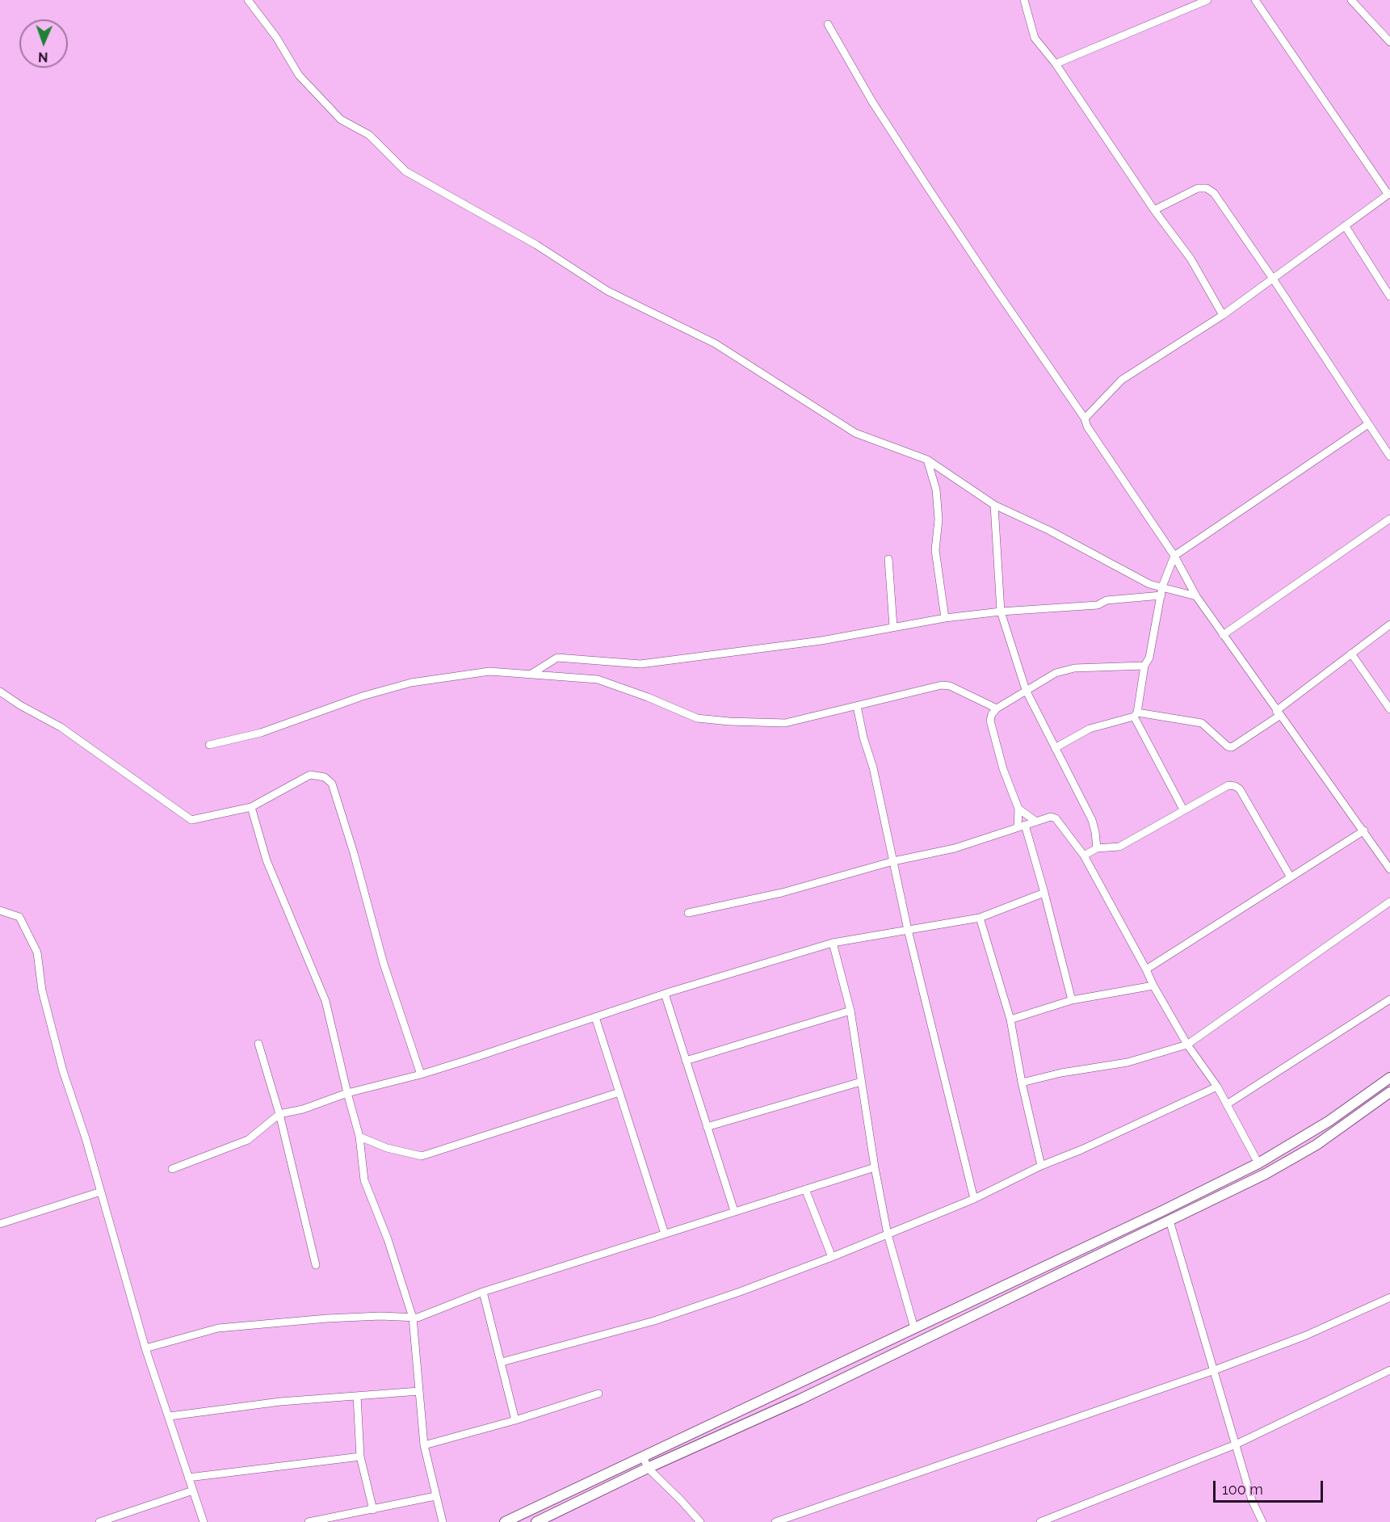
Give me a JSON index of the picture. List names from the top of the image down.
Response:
{
  "scale_bar": "100 m",
  "north": "bottom"
}
